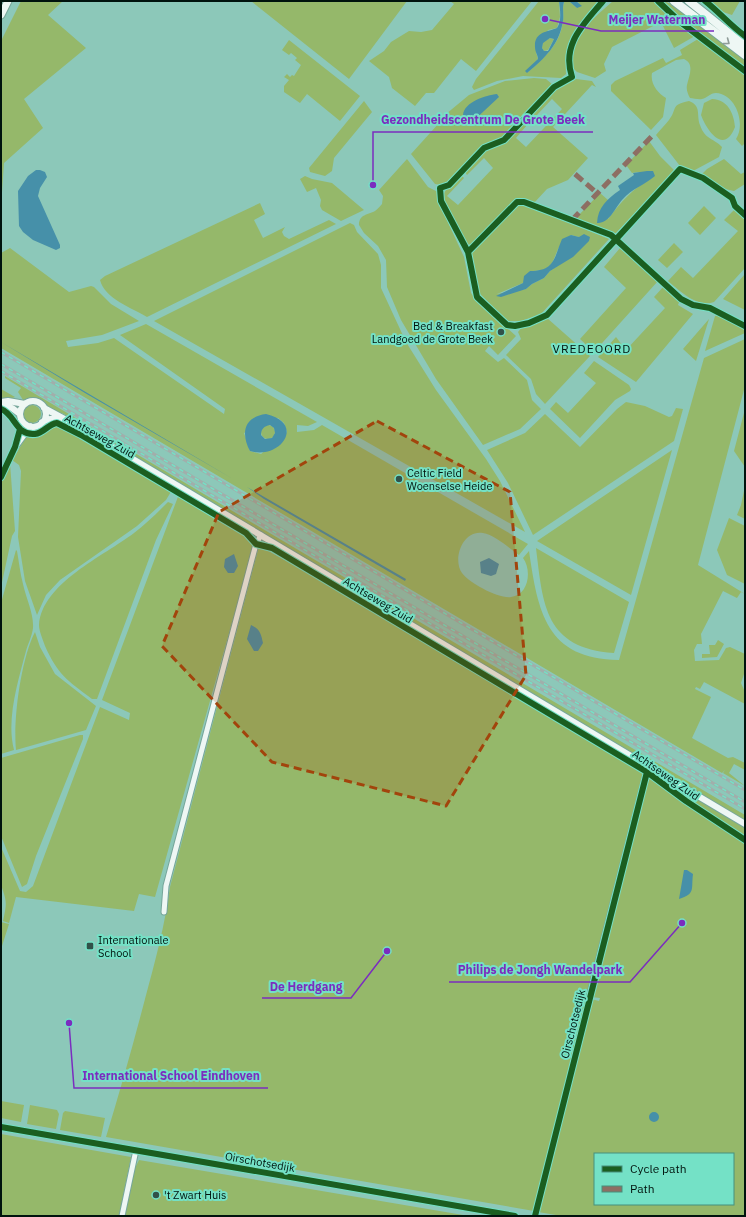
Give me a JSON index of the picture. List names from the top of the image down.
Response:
{
  "streets": {
    "street": ["Achtseweg Zuid", "Oirschotsedijk"]
  },
  "crossings": [
    ["Achtseweg Zuid", "Oirschotsedijk"]
  ],
  "districts": ["VREDEOORD"],
  "places": {
    "other": [
      "Meijer Waterman",
      "Gezondheidscentrum De Grote Beek",
      "Bed & Breakfast Landgoed de Grote Beek",
      "Celtic Field Woenselse Heide",
      "Philips de Jongh Wandelpark",
      "De Herdgang",
      "International School Eindhoven",
      "'t Zwart Huis"
    ],
    "transit": ["Internationale School"]
  },
  "legend": ["Cycle path", "Path"]
}
